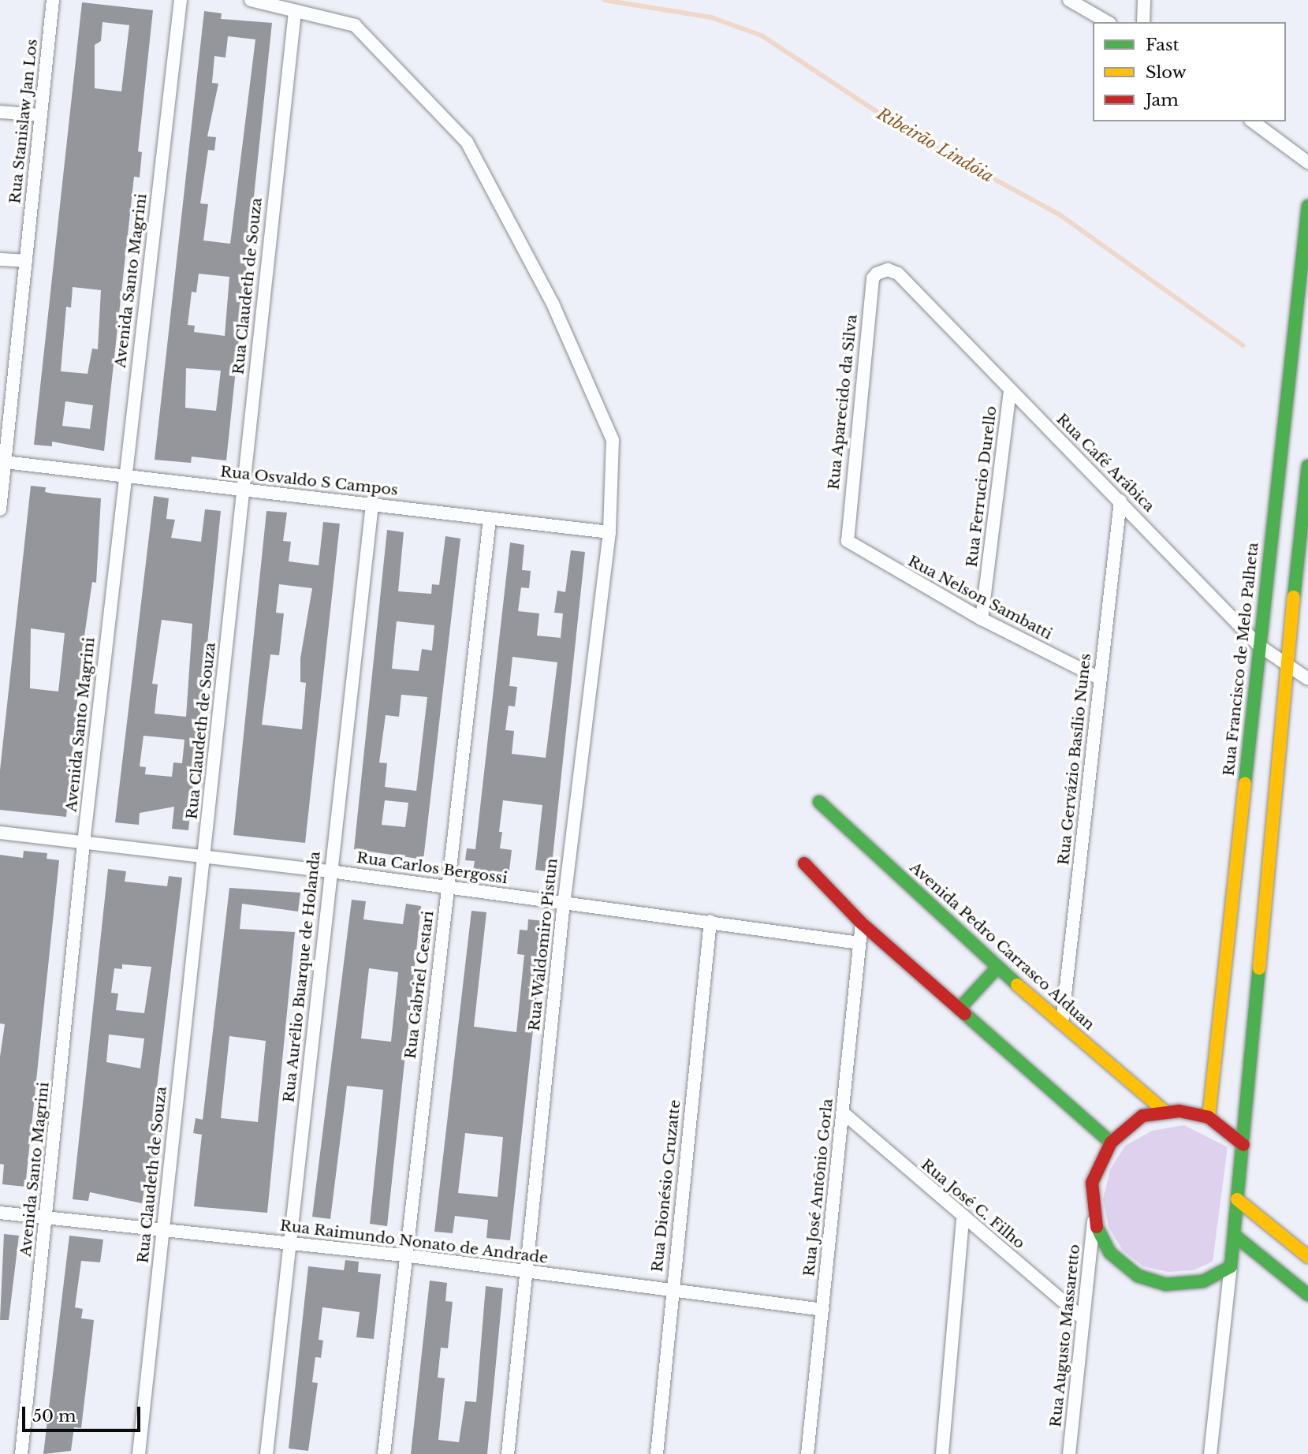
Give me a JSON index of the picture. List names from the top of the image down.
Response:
{
  "streets": {
    "street": [
      "Rua Stanislaw Jan Los",
      "Avenida Santo Magrini",
      "Rua Claudeth de Souza",
      "Rua Aparecido da Silva",
      "Rua Café Arábica",
      "Rua Osvaldo S Campos",
      "Rua Ferrucio Durello",
      "Rua Nelson Sambatti",
      "Rua Francisco de Melo Palheta",
      "Rua Gervázio Basílio Nunes",
      "Rua Carlos Bergossi",
      "Rua Waldomiro Pistun",
      "Avenida Pedro Carrasco Alduan",
      "Rua Aurélio Buarque de Holanda",
      "Rua Gabriel Cestari",
      "Rua Dionésio Cruzatte",
      "Rua José Antônio Gorla",
      "Rua José C. Filho",
      "Rua Raimundo Nonato de Andrade",
      "Rua Augusto Massaretto"
    ]
  },
  "crossings": [
    ["Rua Stanislaw Jan Los", "Rua Osvaldo S Campos"],
    ["Avenida Santo Magrini", "Rua Osvaldo S Campos"],
    ["Avenida Santo Magrini", "Rua Carlos Bergossi"],
    ["Avenida Santo Magrini", "Rua Raimundo Nonato de Andrade"],
    ["Rua Claudeth de Souza", "Rua Osvaldo S Campos"],
    ["Rua Claudeth de Souza", "Rua Carlos Bergossi"],
    ["Rua Claudeth de Souza", "Rua Waldomiro Pistun"],
    ["Rua Claudeth de Souza", "Rua Raimundo Nonato de Andrade"],
    ["Rua Aparecido da Silva", "Rua Café Arábica"],
    ["Rua Aparecido da Silva", "Rua Nelson Sambatti"],
    ["Rua Café Arábica", "Rua Ferrucio Durello"],
    ["Rua Café Arábica", "Rua Francisco de Melo Palheta"],
    ["Rua Café Arábica", "Rua Gervázio Basílio Nunes"],
    ["Rua Osvaldo S Campos", "Rua Waldomiro Pistun"],
    ["Rua Osvaldo S Campos", "Rua Aurélio Buarque de Holanda"],
    ["Rua Osvaldo S Campos", "Rua Gabriel Cestari"],
    ["Rua Ferrucio Durello", "Rua Nelson Sambatti"],
    ["Rua Nelson Sambatti", "Rua Gervázio Basílio Nunes"],
    ["Rua Francisco de Melo Palheta", "Avenida Pedro Carrasco Alduan"],
    ["Rua Francisco de Melo Palheta", "Rua Augusto Massaretto"],
    ["Rua Gervázio Basílio Nunes", "Avenida Pedro Carrasco Alduan"],
    ["Rua Carlos Bergossi", "Rua Waldomiro Pistun"],
    ["Rua Carlos Bergossi", "Rua Aurélio Buarque de Holanda"],
    ["Rua Carlos Bergossi", "Rua Gabriel Cestari"],
    ["Rua Carlos Bergossi", "Rua Dionésio Cruzatte"],
    ["Rua Carlos Bergossi", "Rua José Antônio Gorla"],
    ["Rua Waldomiro Pistun", "Rua Raimundo Nonato de Andrade"],
    ["Avenida Pedro Carrasco Alduan", "Rua Augusto Massaretto"],
    ["Rua Aurélio Buarque de Holanda", "Rua Raimundo Nonato de Andrade"],
    ["Rua Gabriel Cestari", "Rua Raimundo Nonato de Andrade"],
    ["Rua Dionésio Cruzatte", "Rua Raimundo Nonato de Andrade"],
    ["Rua José Antônio Gorla", "Rua José C. Filho"],
    ["Rua José Antônio Gorla", "Rua Raimundo Nonato de Andrade"],
    ["Rua José C. Filho", "Rua Augusto Massaretto"]
  ],
  "water": ["Ribeirão Lindóia"],
  "legend": ["Fast", "Slow", "Jam"],
  "scale_bar": "50 m"
}
